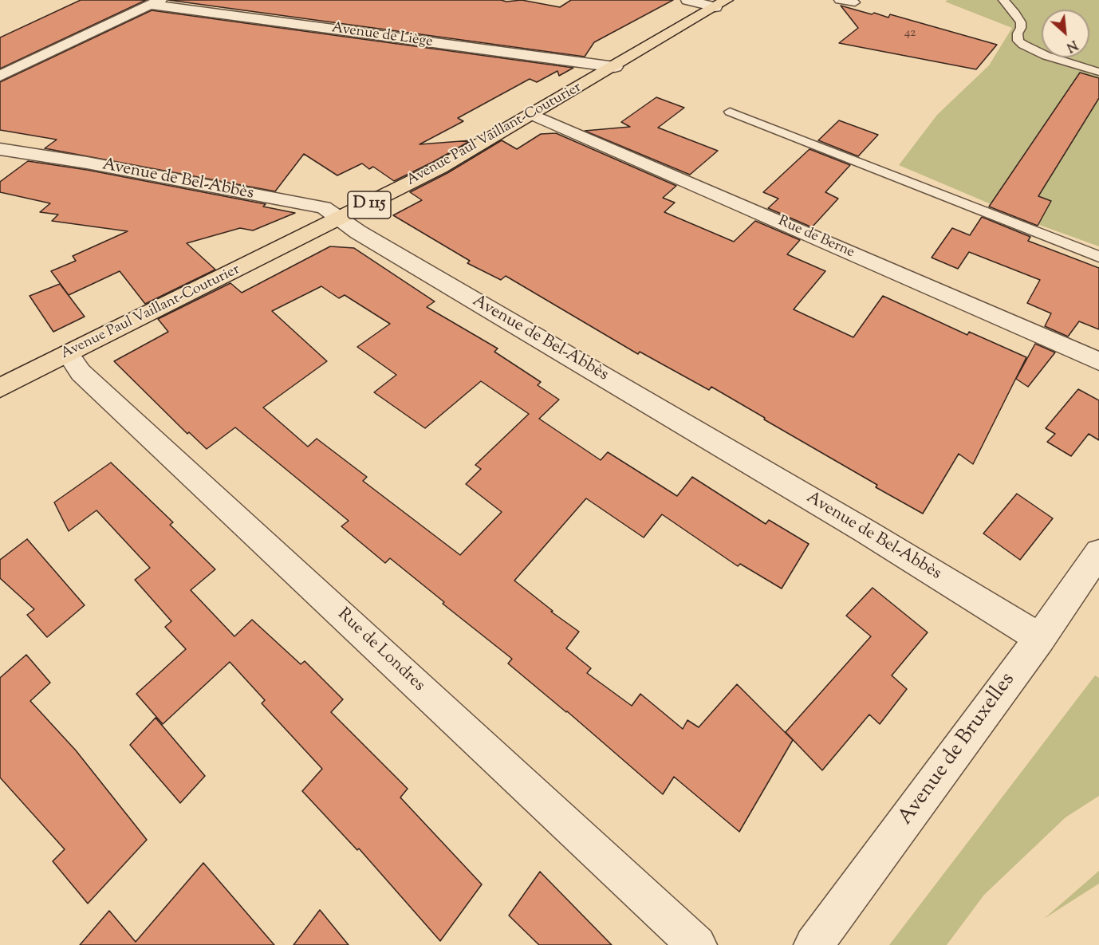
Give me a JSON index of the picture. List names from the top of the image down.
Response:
{
  "streets": {
    "main road": ["Avenue Paul Vaillant-Couturier", "D 115"],
    "street": [
      "Avenue de Liège",
      "Avenue de Bel-Abbès",
      "Rue de Berne",
      "Rue de Londres",
      "Avenue de Bruxelles"
    ]
  },
  "crossings": [
    ["Avenue de Liège", "Avenue Paul Vaillant-Couturier"],
    ["Avenue Paul Vaillant-Couturier", "Avenue de Bel-Abbès"],
    ["Avenue Paul Vaillant-Couturier", "Rue de Berne"],
    ["Avenue Paul Vaillant-Couturier", "Rue de Londres"],
    ["Avenue de Bel-Abbès", "Avenue de Bruxelles"]
  ],
  "house_numbers": ["42"],
  "north": "bottom right"
}
